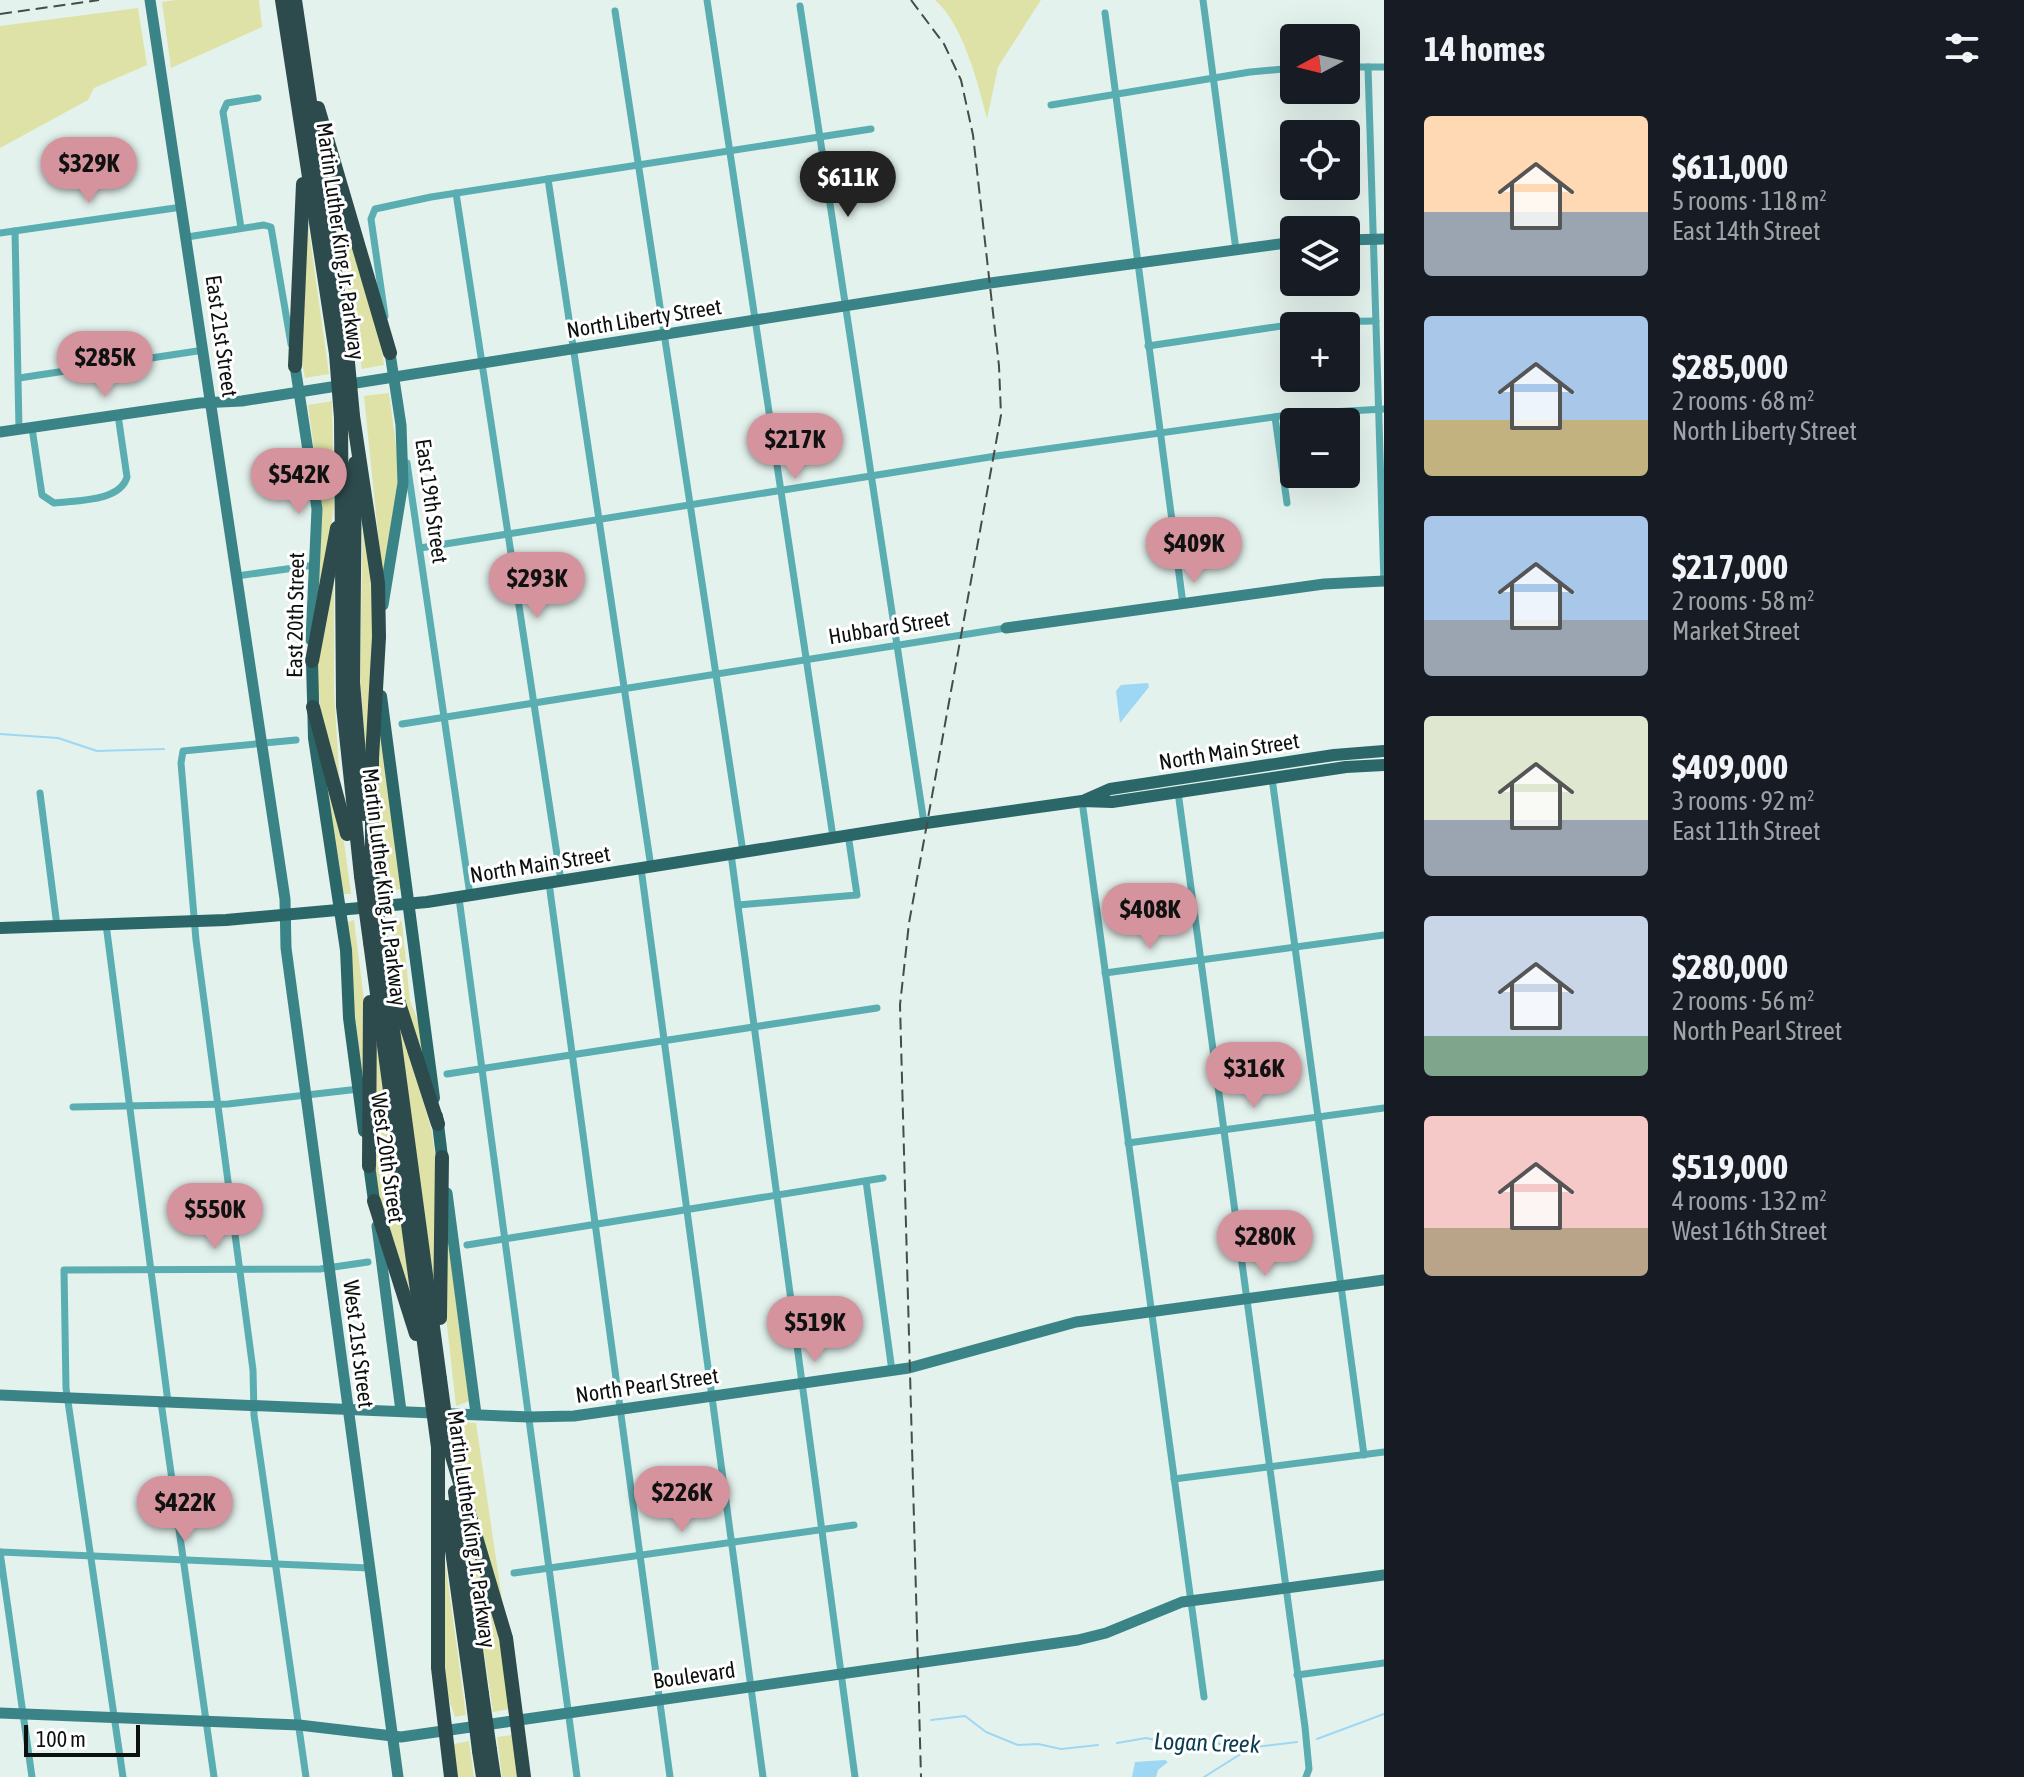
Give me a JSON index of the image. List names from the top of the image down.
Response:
{
  "streets": {
    "highway": ["Martin Luther King Jr. Parkway"],
    "main road": ["East 20th Street", "North Main Street", "West 20th Street"],
    "street": [
      "North Liberty Street",
      "East 21st Street",
      "East 19th Street",
      "Hubbard Street",
      "West 21st Street",
      "North Pearl Street",
      "Boulevard"
    ]
  },
  "crossings": [
    ["North Liberty Street", "East 21st Street"],
    ["North Liberty Street", "East 19th Street"],
    ["North Liberty Street", "East 20th Street"],
    ["East 21st Street", "North Main Street"],
    ["East 21st Street", "West 21st Street"],
    ["East 19th Street", "Hubbard Street"],
    ["East 19th Street", "North Main Street"],
    ["East 19th Street", "North Pearl Street"],
    ["East 19th Street", "Boulevard"],
    ["East 20th Street", "North Main Street"],
    ["East 20th Street", "West 20th Street"],
    ["North Main Street", "West 20th Street"],
    ["North Main Street", "West 21st Street"],
    ["West 20th Street", "North Pearl Street"],
    ["West 21st Street", "North Pearl Street"],
    ["West 21st Street", "Boulevard"]
  ],
  "water": ["Logan Creek"],
  "scale_bar": "100 m",
  "north": "left",
  "page": {
    "heading": "14 homes",
    "map_buttons": ["+", "−"],
    "list": [
      {
        "name": "$611,000",
        "note": "5 rooms · 118 m² · East 14th Street"
      },
      {
        "name": "$285,000",
        "note": "2 rooms · 68 m² · North Liberty Street"
      },
      {
        "name": "$217,000",
        "note": "2 rooms · 58 m² · Market Street"
      },
      {
        "name": "$409,000",
        "note": "3 rooms · 92 m² · East 11th Street"
      },
      {
        "name": "$280,000",
        "note": "2 rooms · 56 m² · North Pearl Street"
      },
      {
        "name": "$519,000",
        "note": "4 rooms · 132 m² · West 16th Street"
      }
    ],
    "price": [
      "$329K",
      "$611K",
      "$285K",
      "$217K",
      "$542K",
      "$409K",
      "$293K",
      "$408K",
      "$316K",
      "$550K",
      "$280K",
      "$519K",
      "$226K",
      "$422K"
    ],
    "scale": "100 m"
  }
}
